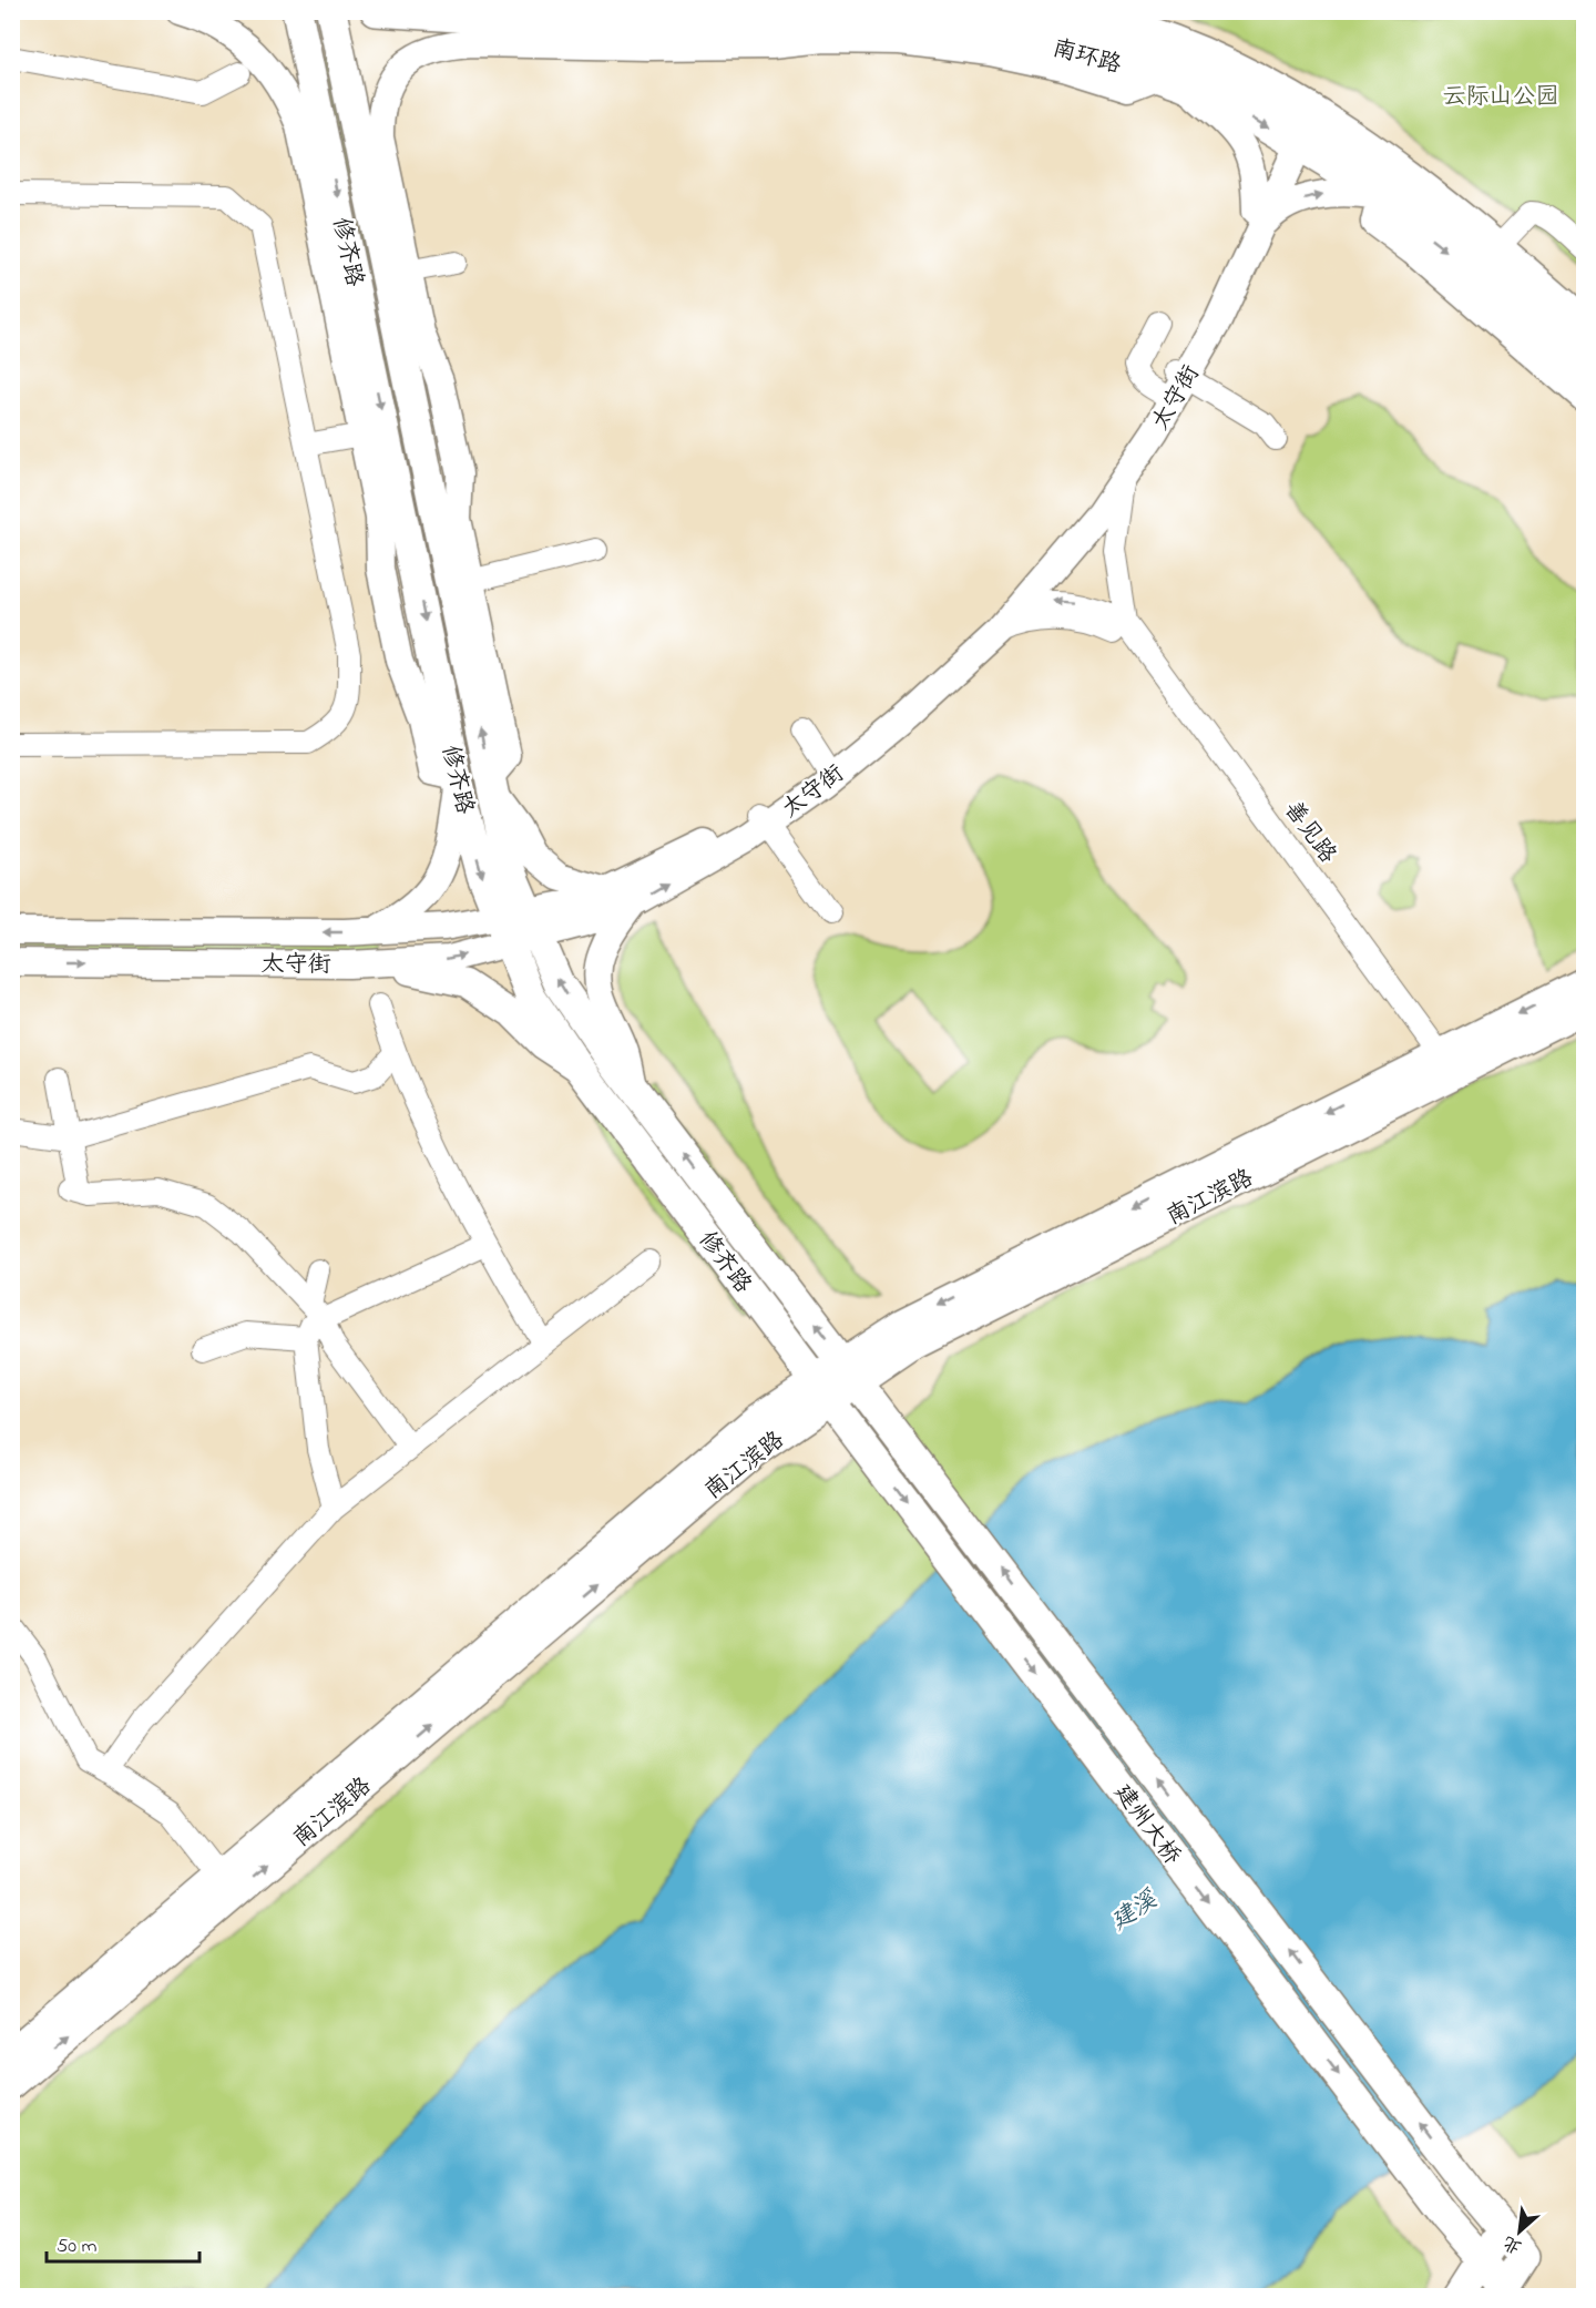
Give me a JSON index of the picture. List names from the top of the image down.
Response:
{
  "streets": {
    "main road": [
      "南环路",
      "修齐路",
      "南江滨路",
      "建州大桥"
    ],
    "street": ["太守街", "善见路"]
  },
  "crossings": [
    ["南环路", "太守街"],
    ["修齐路", "太守街"],
    ["修齐路", "南江滨路"],
    ["修齐路", "建州大桥"],
    ["善见路", "南江滨路"]
  ],
  "water": ["建溪"],
  "parks": ["云际山公园"],
  "scale_bar": "50 m",
  "north": "bottom left"
}
